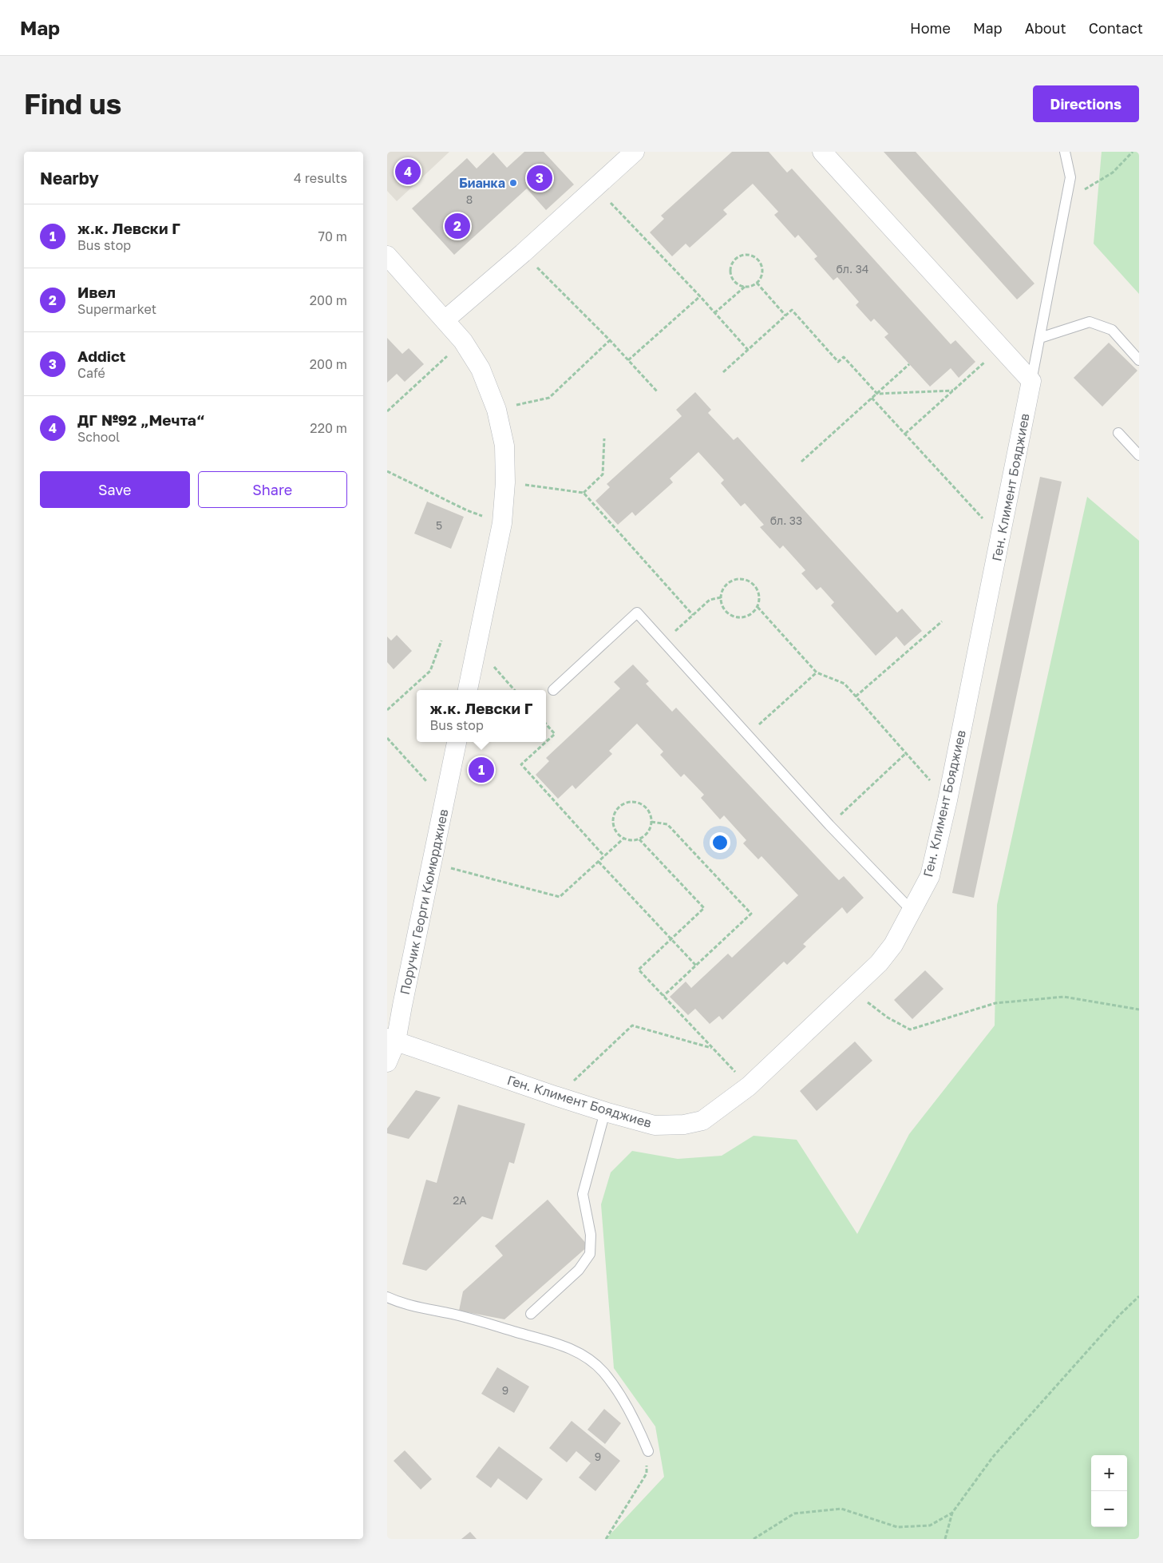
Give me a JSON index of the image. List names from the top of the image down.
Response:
{
  "streets": {
    "street": ["Ген. Климент Бояджиев", "Поручик Георги Кюмюрджиев"]
  },
  "crossings": [
    ["Ген. Климент Бояджиев", "Поручик Георги Кюмюрджиев"]
  ],
  "places": ["Бианка"],
  "house_numbers": [
    "8",
    "бл. 34",
    "бл. 33",
    "5",
    "2А",
    "9",
    "9"
  ],
  "page": {
    "header": "Map",
    "nav": [
      "Home",
      "Map",
      "About",
      "Contact"
    ],
    "buttons": [
      "Directions",
      ["Save", "Share"]
    ],
    "title": "Find us",
    "heading": ["Nearby", "4 results"],
    "pins": [
      "4",
      "3",
      "2",
      "1"
    ],
    "list": [
      {
        "mark": "1",
        "name": "ж.к. Левски Г",
        "note": "Bus stop",
        "value": "70 m"
      },
      {
        "mark": "2",
        "name": "Ивел",
        "note": "Supermarket",
        "value": "200 m"
      },
      {
        "mark": "3",
        "name": "Addict",
        "note": "Café",
        "value": "200 m"
      },
      {
        "mark": "4",
        "name": "ДГ №92 „Мечта“",
        "note": "School",
        "value": "220 m"
      }
    ],
    "popup": ["ж.к. Левски Г", "Bus stop"],
    "map_buttons": ["+", "−"]
  }
}
